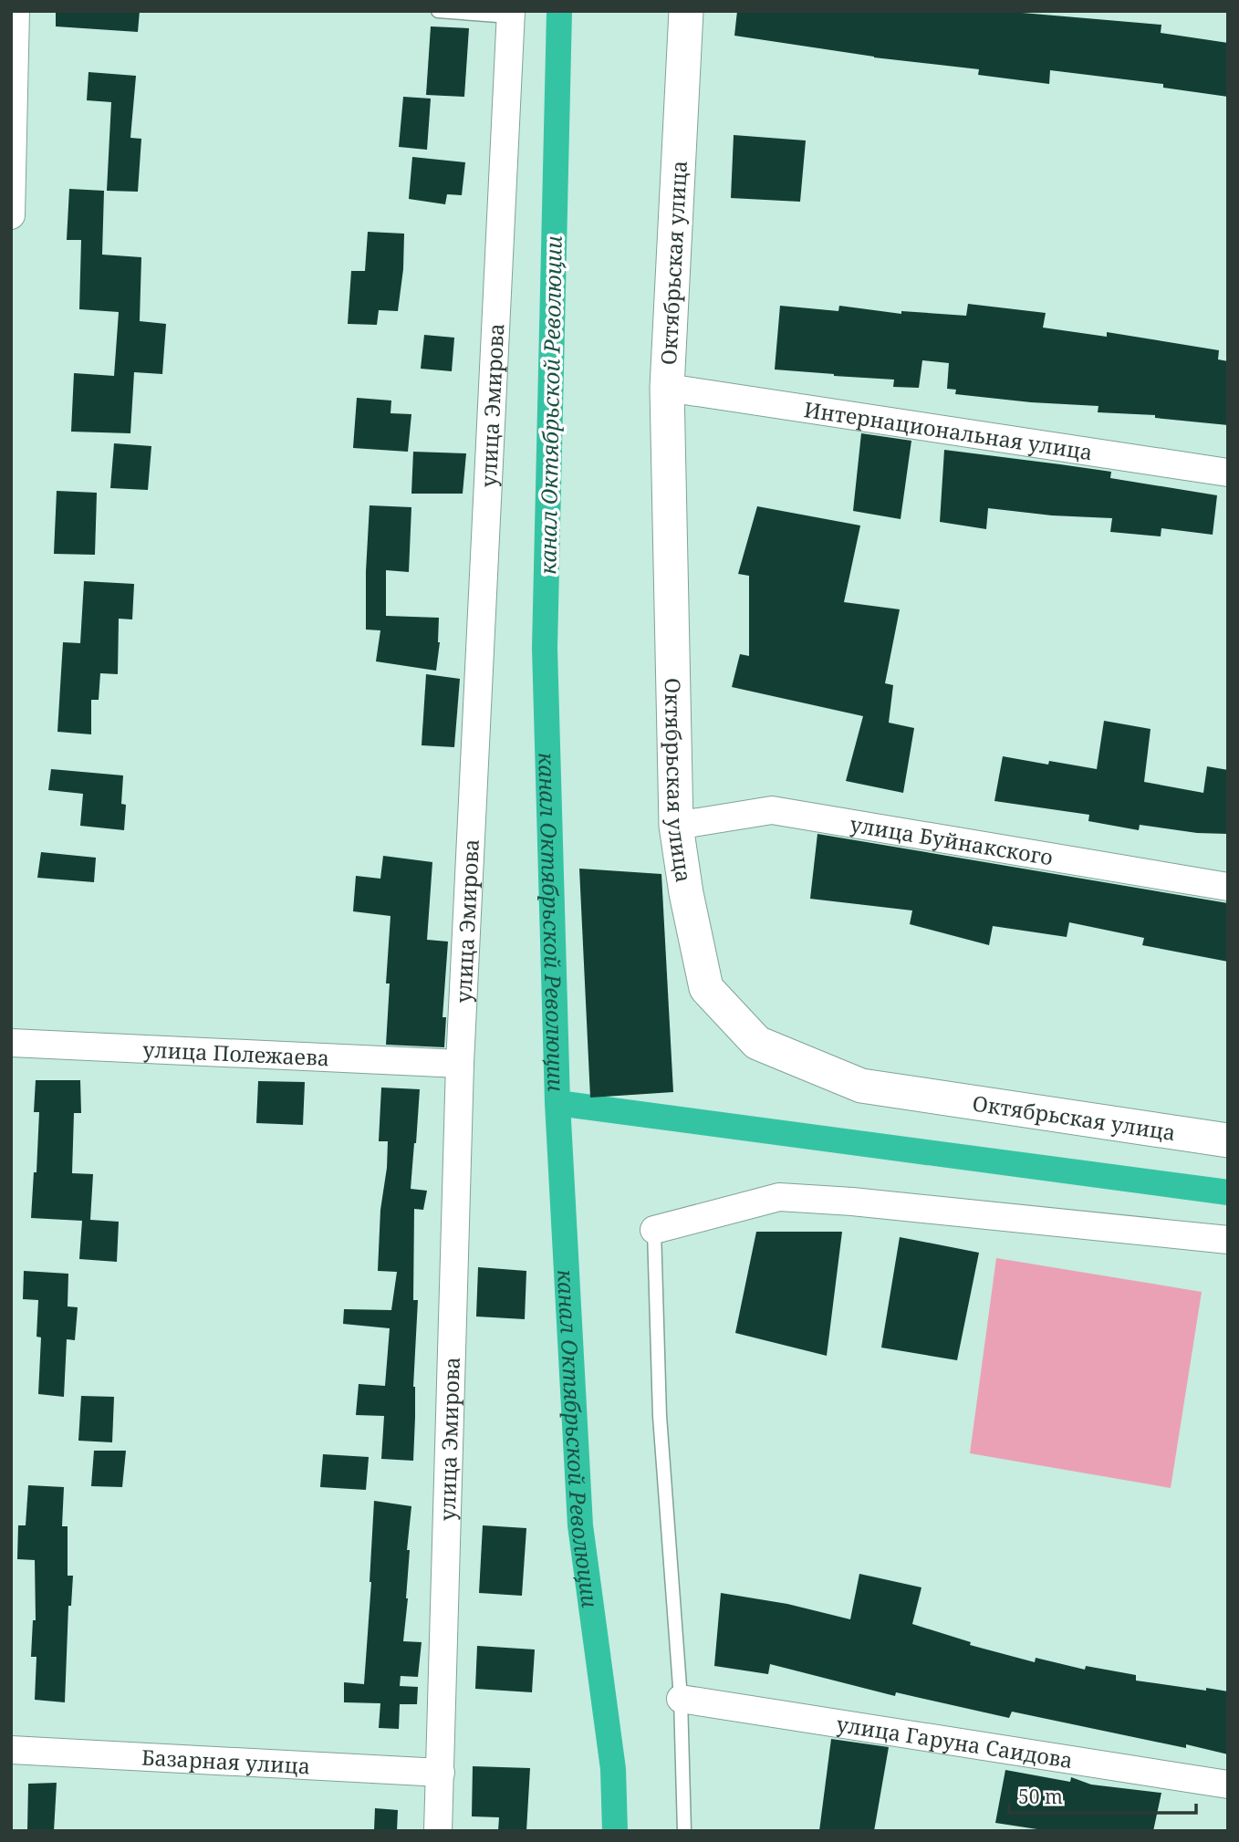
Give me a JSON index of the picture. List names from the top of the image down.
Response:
{
  "streets": {
    "street": [
      "Октябрьская улица",
      "улица Эмирова",
      "Интернациональная улица",
      "улица Буйнакского",
      "улица Полежаева",
      "улица Гаруна Саидова",
      "Базарная улица"
    ]
  },
  "crossings": [
    ["Октябрьская улица", "Интернациональная улица"],
    ["Октябрьская улица", "улица Буйнакского"],
    ["улица Эмирова", "улица Полежаева"],
    ["улица Эмирова", "Базарная улица"]
  ],
  "water": ["канал Октябрьской Революции"],
  "scale_bar": "50 m"
}
